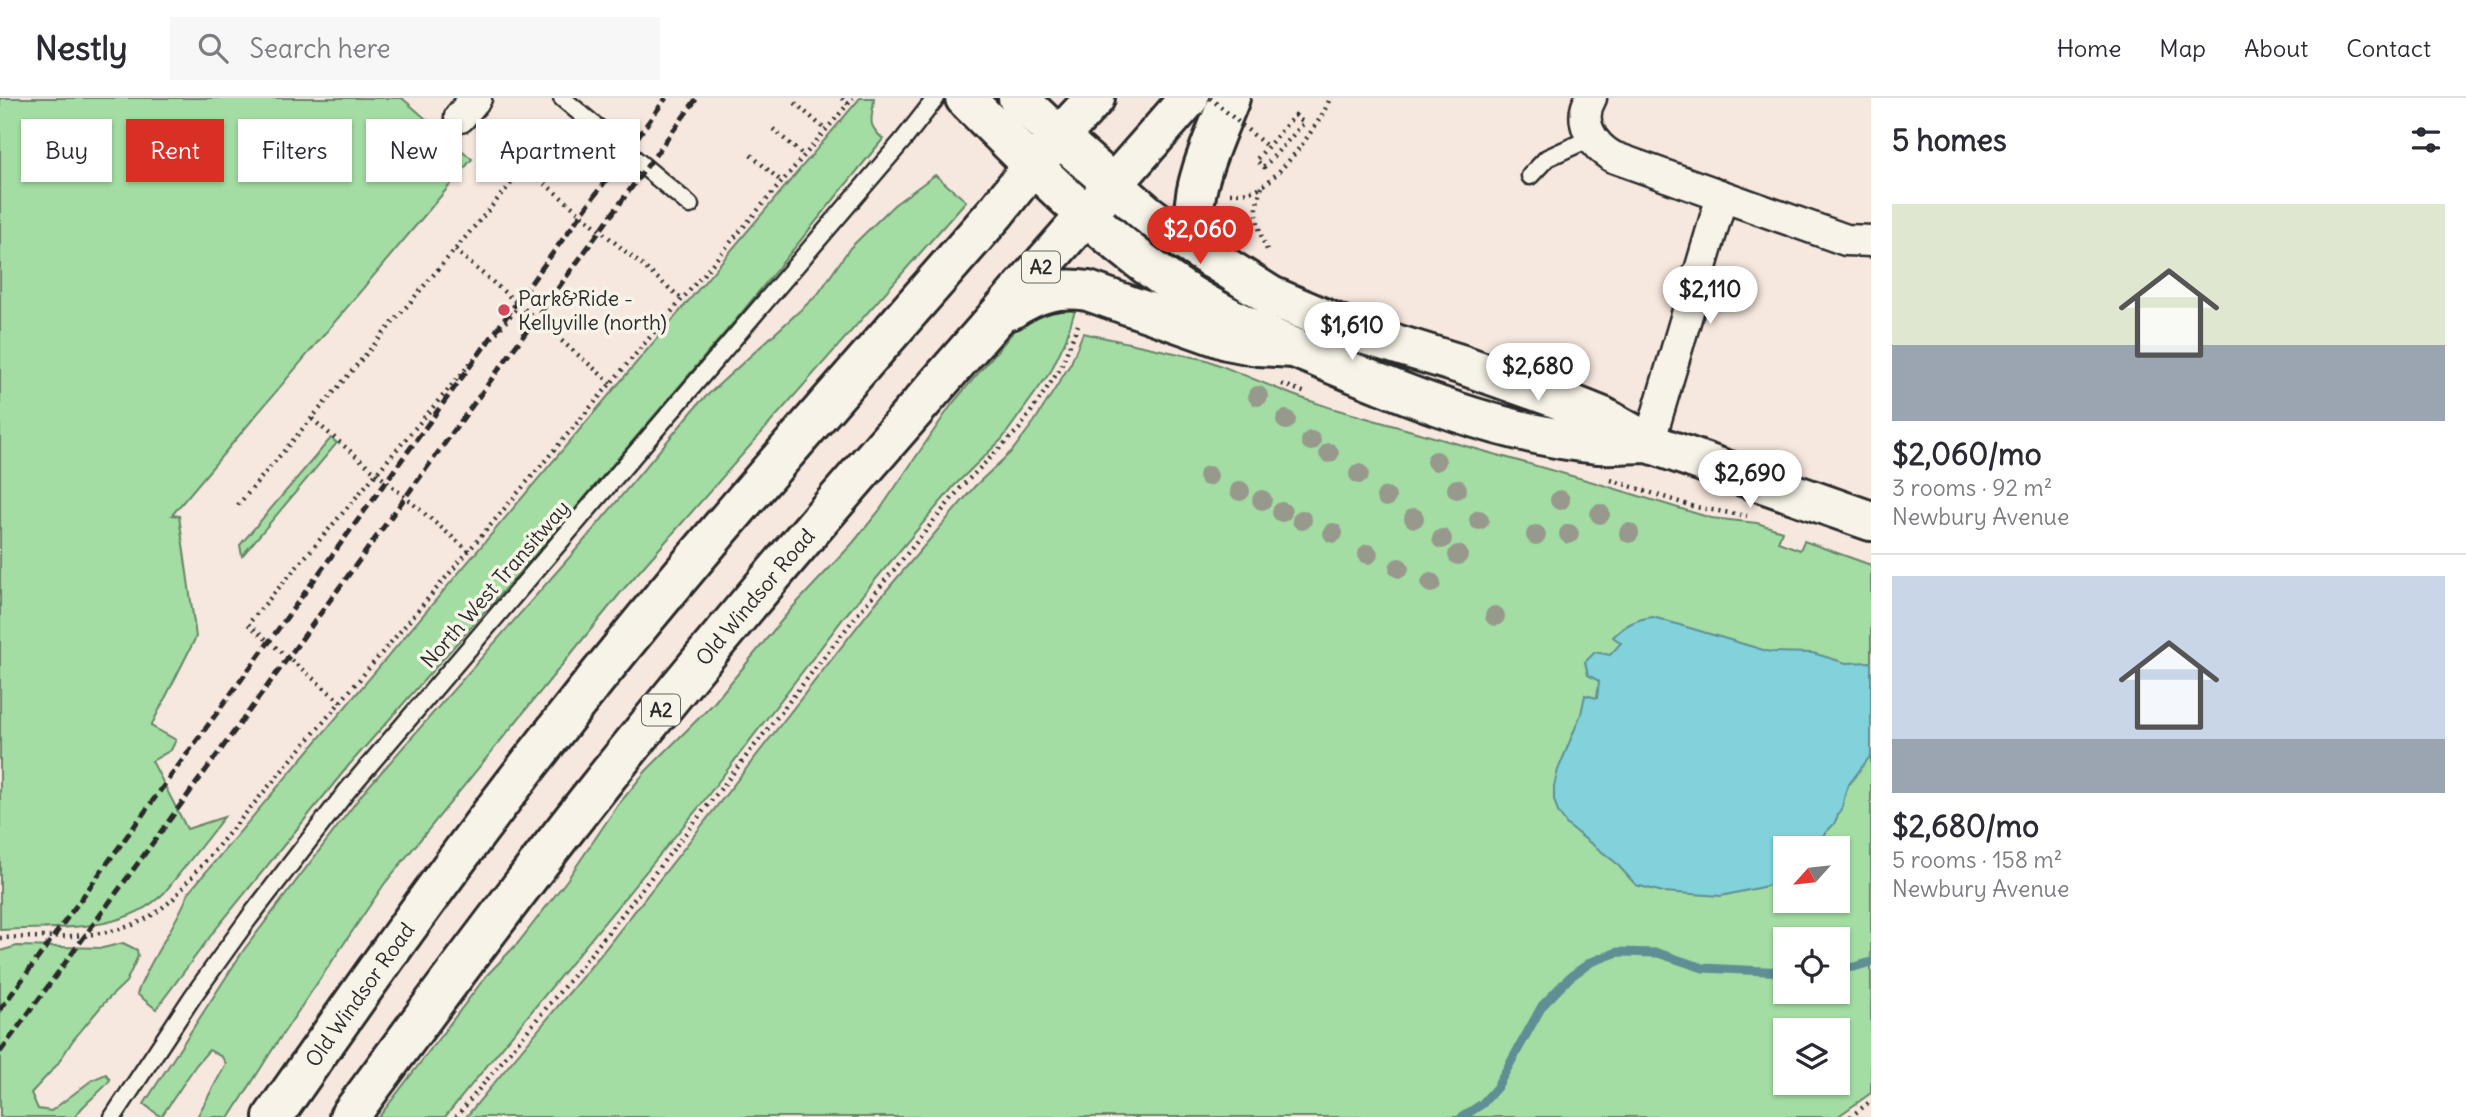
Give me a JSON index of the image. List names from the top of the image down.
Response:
{
  "streets": {
    "main road": ["A2", "Old Windsor Road"],
    "lane": ["North West Transitway"]
  },
  "places": ["Park&Ride - Kellyville (north)"],
  "north": "bottom left",
  "page": {
    "header": "Nestly",
    "search": "Search here",
    "nav": [
      "Home",
      "Map",
      "About",
      "Contact"
    ],
    "heading": "5 homes",
    "chip": [
      "Buy",
      "Rent",
      "Filters",
      "New",
      "Apartment"
    ],
    "list": [
      {
        "name": "$2,060/mo",
        "note": "3 rooms · 92 m² · Newbury Avenue"
      },
      {
        "name": "$2,680/mo",
        "note": "5 rooms · 158 m² · Newbury Avenue"
      }
    ],
    "price": [
      "$2,060",
      "$2,110",
      "$1,610",
      "$2,680",
      "$2,690"
    ]
  }
}
